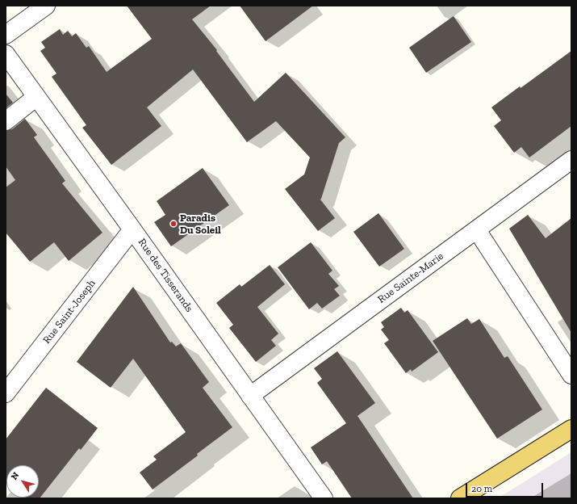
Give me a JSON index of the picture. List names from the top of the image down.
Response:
{
  "streets": {
    "street": ["Rue des Tisserands", "Rue Sainte-Marie", "Rue Saint-Joseph"]
  },
  "crossings": [
    ["Rue des Tisserands", "Rue Sainte-Marie"],
    ["Rue des Tisserands", "Rue Saint-Joseph"]
  ],
  "places": ["Paradis Du Soleil"],
  "scale_bar": "20 m",
  "north": "top left"
}
